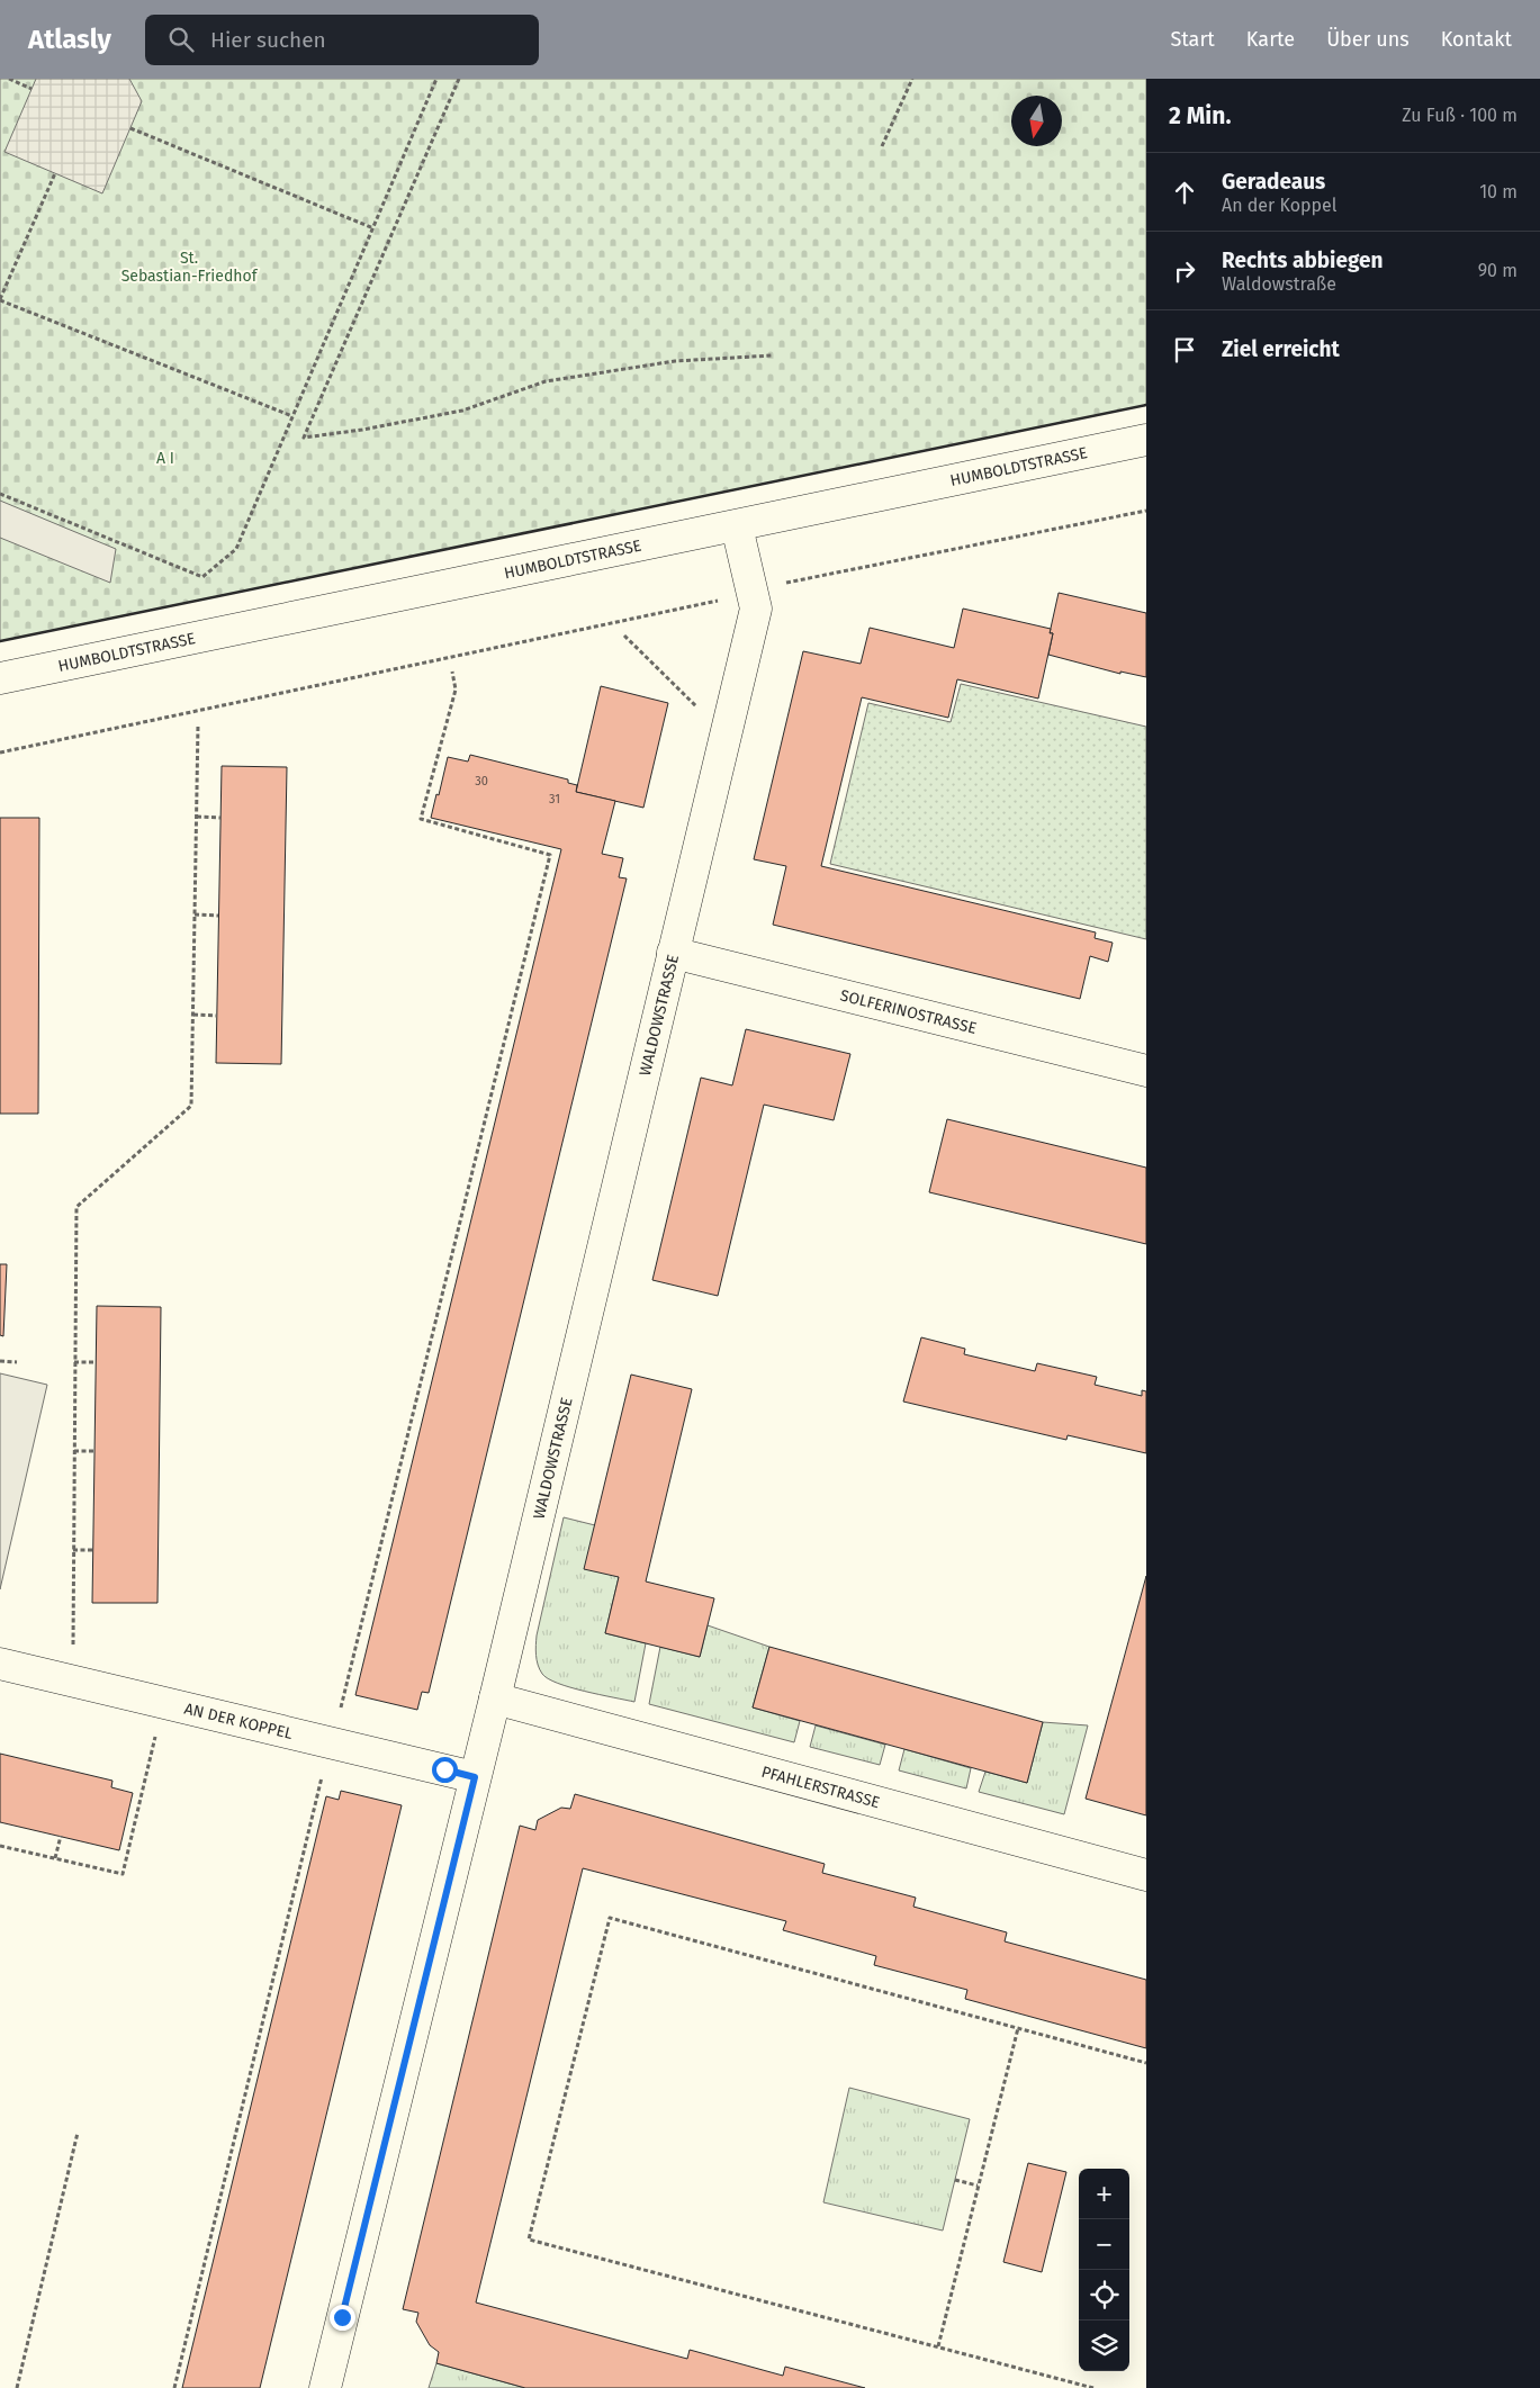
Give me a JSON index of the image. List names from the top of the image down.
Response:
{
  "streets": {
    "street": [
      "HUMBOLDTSTRASSE",
      "SOLFERINOSTRASSE",
      "WALDOWSTRASSE",
      "AN DER KOPPEL",
      "PFAHLERSTRASSE"
    ]
  },
  "crossings": [
    ["HUMBOLDTSTRASSE", "WALDOWSTRASSE"],
    ["SOLFERINOSTRASSE", "WALDOWSTRASSE"],
    ["WALDOWSTRASSE", "AN DER KOPPEL"],
    ["WALDOWSTRASSE", "PFAHLERSTRASSE"]
  ],
  "parks": ["St. Sebastian-Friedhof", "A I"],
  "house_numbers": ["30", "31"],
  "north": "bottom",
  "page": {
    "header": "Atlasly",
    "search": "Hier suchen",
    "nav": [
      "Start",
      "Karte",
      "Über uns",
      "Kontakt"
    ],
    "heading": ["2 Min.", "Zu Fuß · 100 m"],
    "list": [
      ["Geradeaus", "An der Koppel", "10 m"],
      ["Rechts abbiegen", "Waldowstraße", "90 m"],
      "Ziel erreicht"
    ],
    "map_buttons": ["+", "−"]
  }
}
